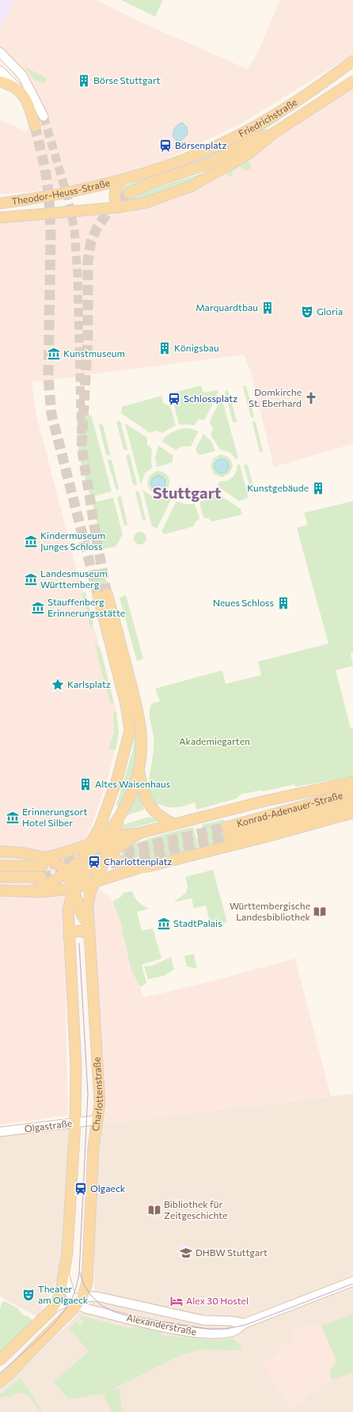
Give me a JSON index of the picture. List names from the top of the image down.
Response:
{
  "streets": {
    "main road": [
      "Friedrichstraße",
      "Theodor-Heuss-Straße",
      "Konrad-Adenauer-Straße",
      "Charlottenstraße"
    ],
    "street": ["Olgastraße", "Alexanderstraße"]
  },
  "crossings": [
    ["Friedrichstraße", "Theodor-Heuss-Straße"],
    ["Charlottenstraße", "Olgastraße"],
    ["Charlottenstraße", "Alexanderstraße"]
  ],
  "districts": ["Stuttgart"],
  "parks": ["Akademiegarten"],
  "places": {
    "building": [
      "Börse Stuttgart",
      "Marquardtbau",
      "Königsbau",
      "Kunstgebäude",
      "Neues Schloss",
      "Altes Waisenhaus"
    ],
    "station": [
      "Börsenplatz",
      "Schlossplatz",
      "Charlottenplatz",
      "Olgaeck"
    ],
    "theatre": ["Gloria", "Theater am Olgaeck"],
    "museum": [
      "Kunstmuseum",
      "Kindermuseum Junges Schloss",
      "Landesmuseum Württemberg",
      "Stauffenberg Erinnerungsstätte",
      "Erinnerungsort Hotel Silber",
      "StadtPalais"
    ],
    "church": ["Domkirche St. Eberhard"],
    "place": ["Karlsplatz"],
    "library": ["Württembergische Landesbibliothek", "Bibliothek für Zeitgeschichte"],
    "school or university": ["DHBW Stuttgart"],
    "hotel": ["Alex 30 Hostel"]
  }
}
